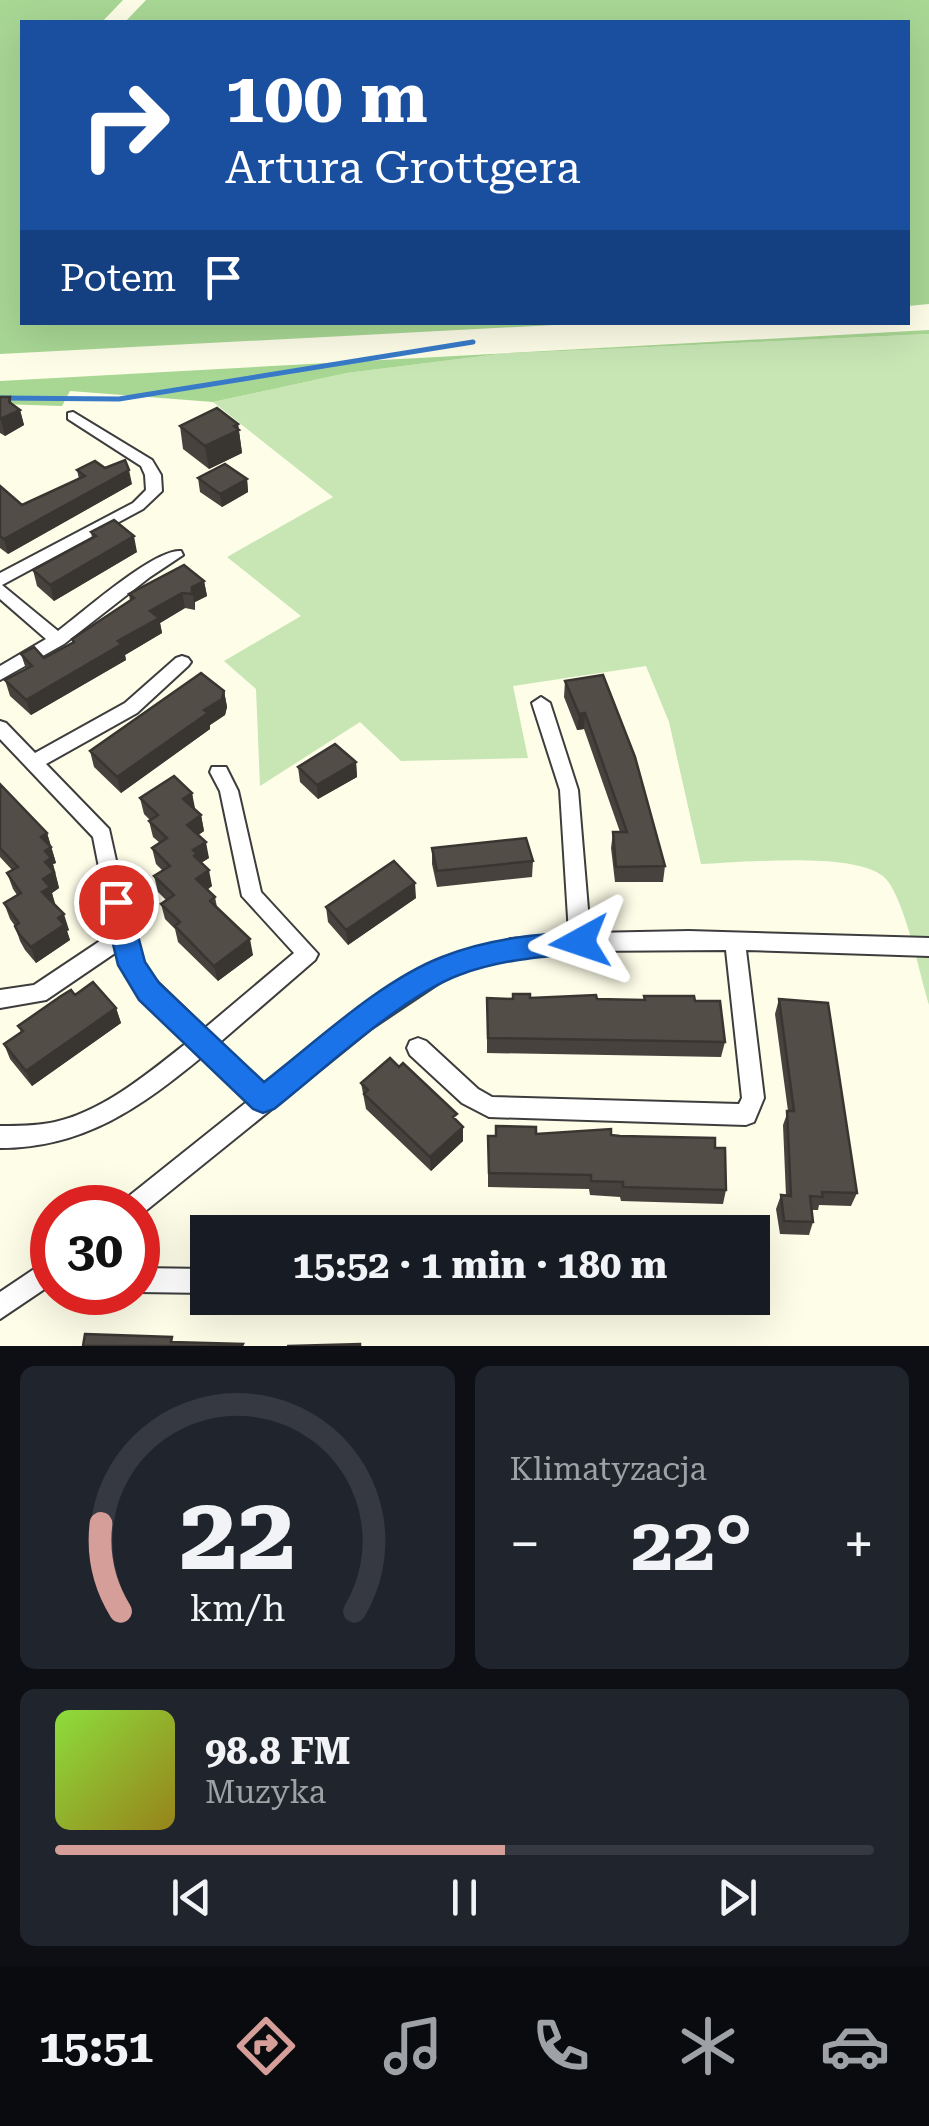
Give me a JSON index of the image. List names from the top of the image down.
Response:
{
  "page": {
    "turn": ["100 m", "Artura Grottgera"],
    "then": "Potem",
    "limit": "30",
    "trip": "15:52 · 1 min · 180 m",
    "tile": "Klimatyzacja",
    "heat": ["−", "22°", "+"],
    "song": ["98.8 FM", "Muzyka"],
    "tabs": "15:51",
    "gauge": ["22", "km/h"]
  }
}
